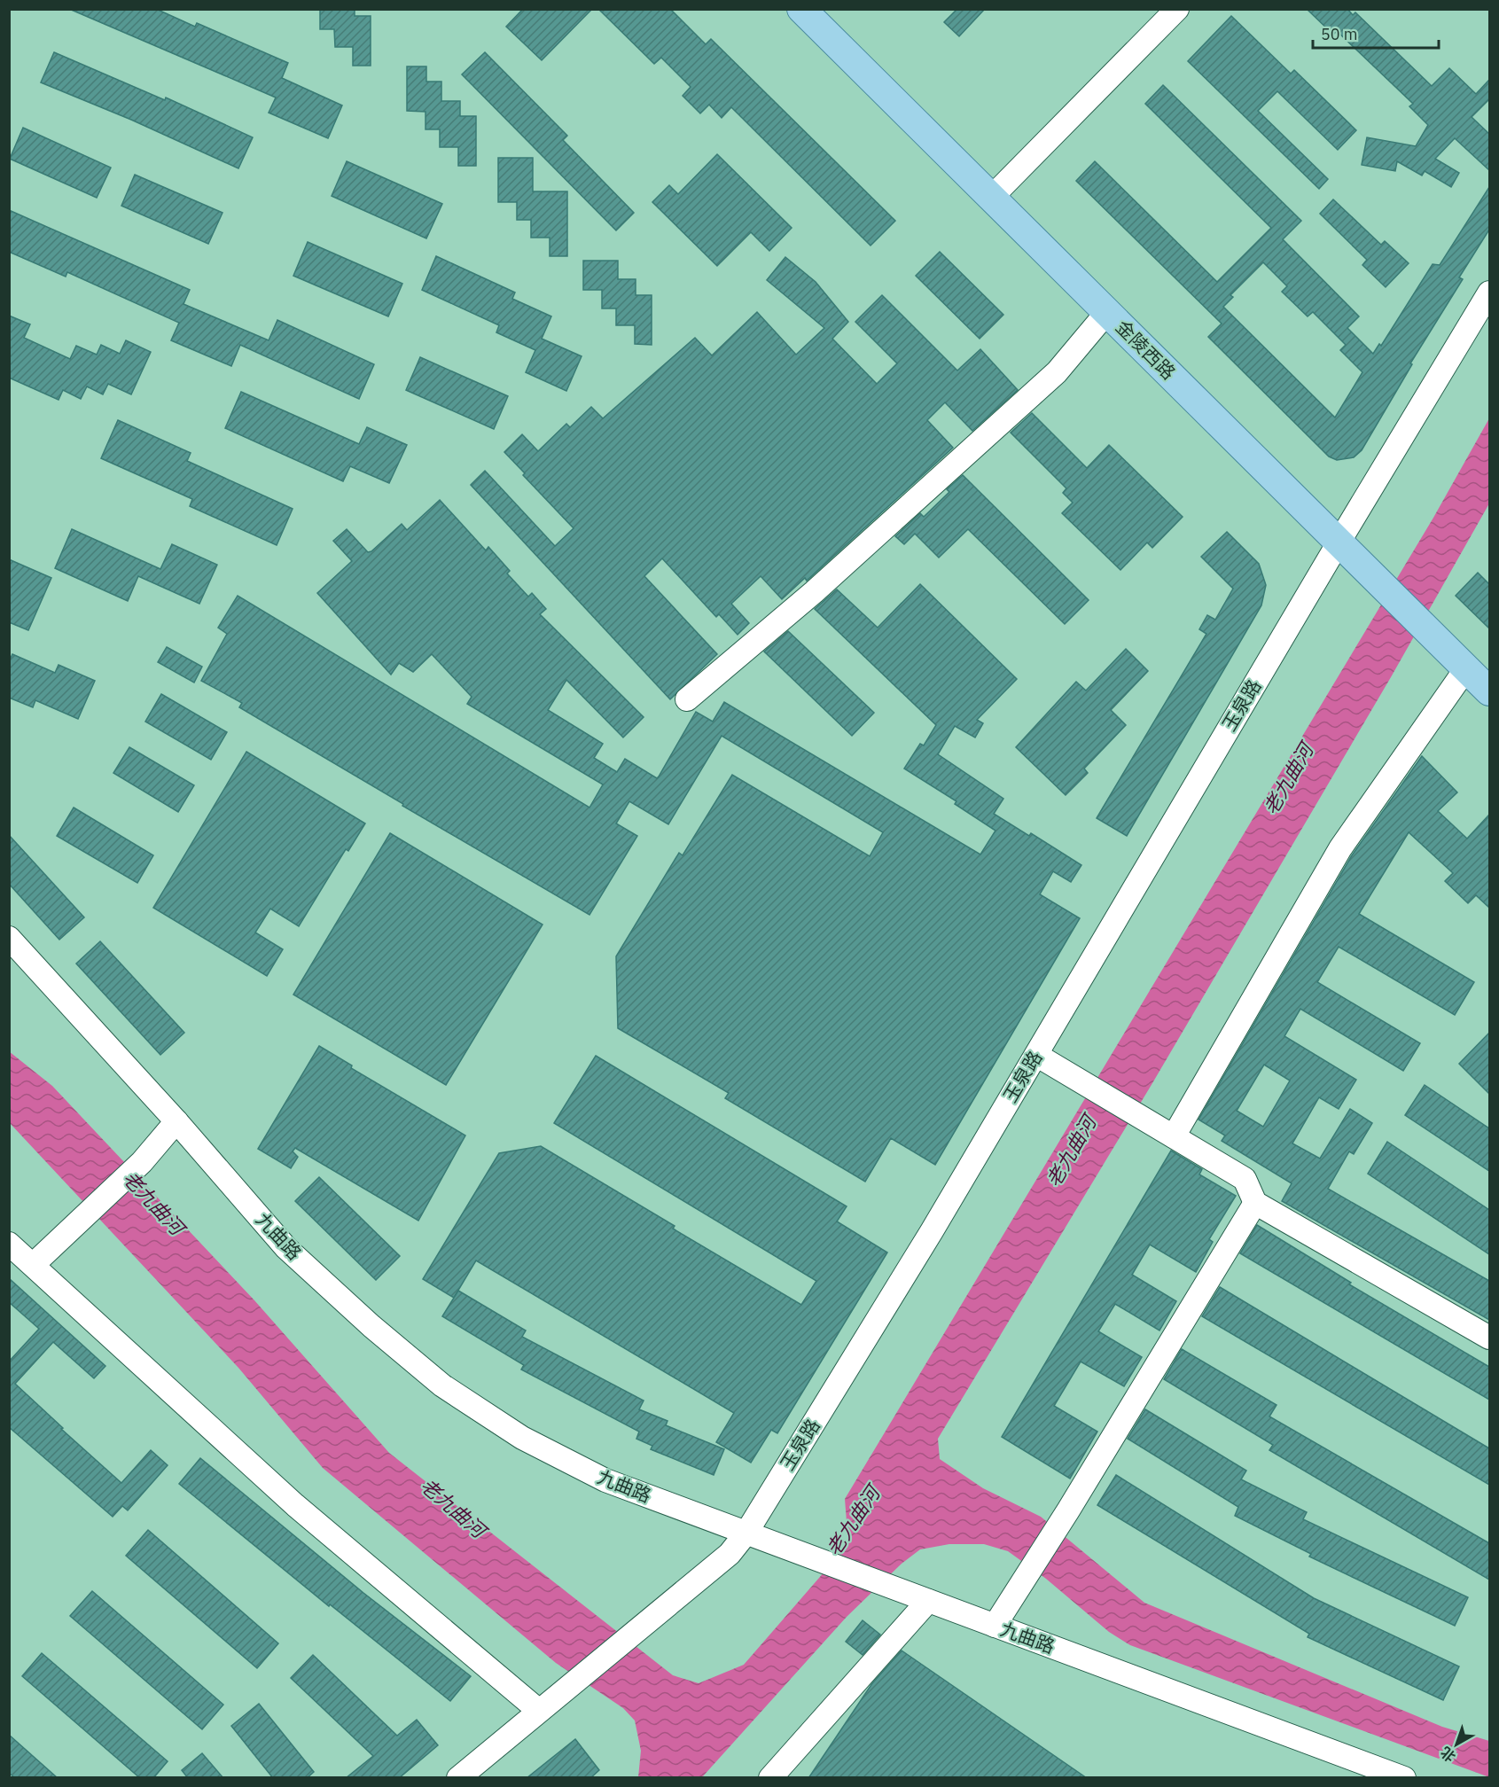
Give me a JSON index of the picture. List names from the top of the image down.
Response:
{
  "streets": {
    "main road": ["金陵西路"],
    "street": ["玉泉路", "九曲路"]
  },
  "crossings": [
    ["金陵西路", "玉泉路"],
    ["玉泉路", "九曲路"]
  ],
  "water": ["老九曲河"],
  "scale_bar": "50 m",
  "north": "bottom left"
}
